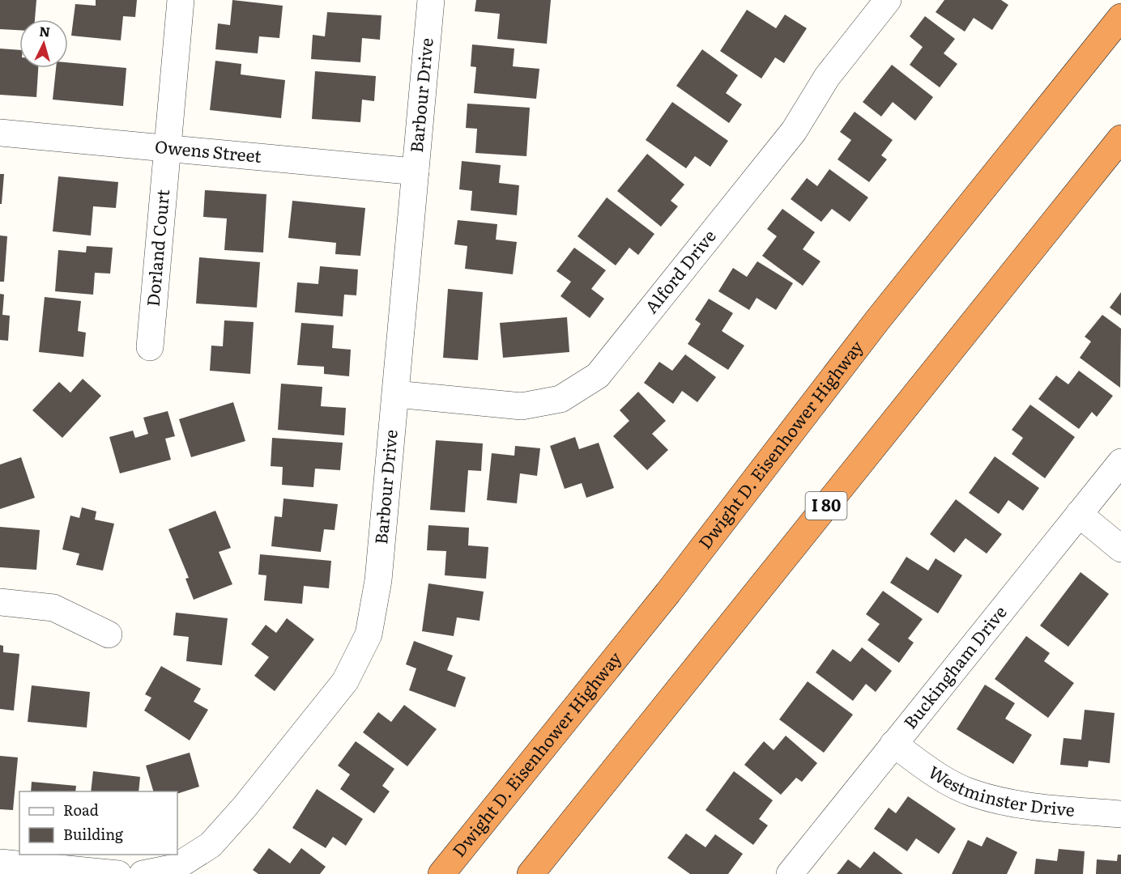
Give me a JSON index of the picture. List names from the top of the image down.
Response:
{
  "streets": {
    "highway": ["Dwight D. Eisenhower Highway", "I 80"],
    "street": [
      "Barbour Drive",
      "Owens Street",
      "Dorland Court",
      "Alford Drive",
      "Buckingham Drive",
      "Westminster Drive"
    ]
  },
  "crossings": [
    ["Barbour Drive", "Owens Street"],
    ["Barbour Drive", "Alford Drive"],
    ["Owens Street", "Dorland Court"],
    ["Buckingham Drive", "Westminster Drive"]
  ],
  "legend": ["Road", "Building"],
  "north": "top"
}
